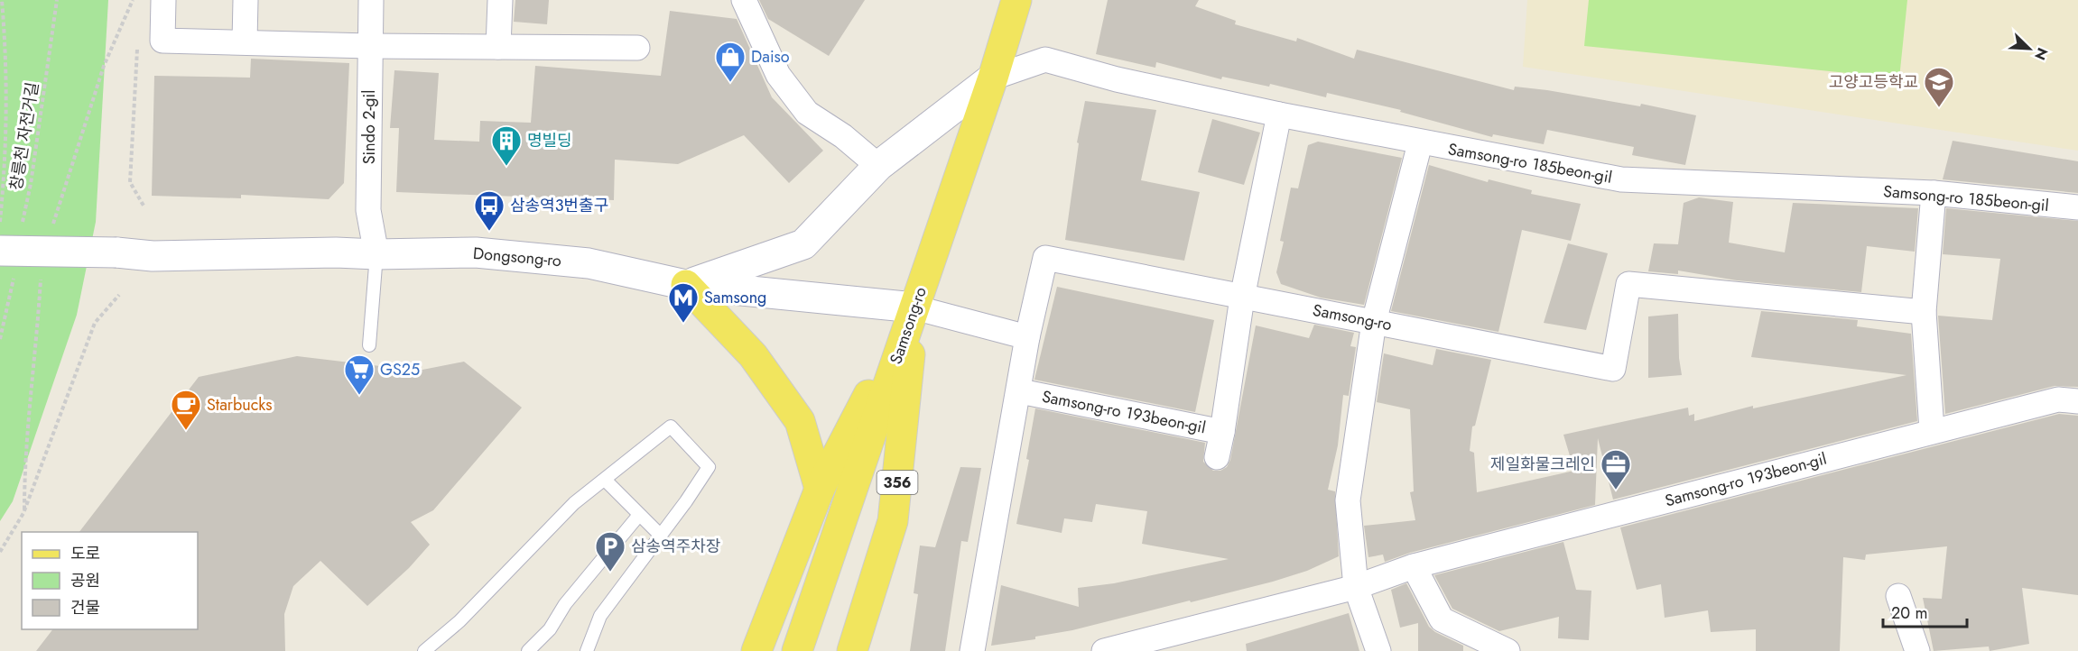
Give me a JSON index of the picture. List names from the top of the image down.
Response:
{
  "streets": {
    "main road": ["Dongsong-ro", "Samsong-ro", "356"],
    "street": ["Sindo 2-gil", "Samsong-ro 185beon-gil", "Samsong-ro 193beon-gil"],
    "path": ["창릉천 자전거길"]
  },
  "crossings": [
    ["Sindo 2-gil", "Dongsong-ro"],
    ["Samsong-ro 185beon-gil", "Samsong-ro"],
    ["Samsong-ro 185beon-gil", "Samsong-ro 193beon-gil"],
    ["Dongsong-ro", "Samsong-ro"],
    ["Dongsong-ro", "356"],
    ["Samsong-ro", "Samsong-ro 193beon-gil"],
    ["Samsong-ro", "356"]
  ],
  "places": {
    "shop": ["Daiso"],
    "school or university": ["고양고등학교"],
    "building": ["명빌딩"],
    "bus stop": ["삼송역3번출구"],
    "metro station": ["Samsong"],
    "supermarket": ["GS25"],
    "cafe": ["Starbucks"],
    "office": ["제일화물크레인"],
    "parking": ["삼송역주차장"]
  },
  "legend": ["도로", "공원", "건물"],
  "scale_bar": "20 m",
  "north": "bottom right"
}
